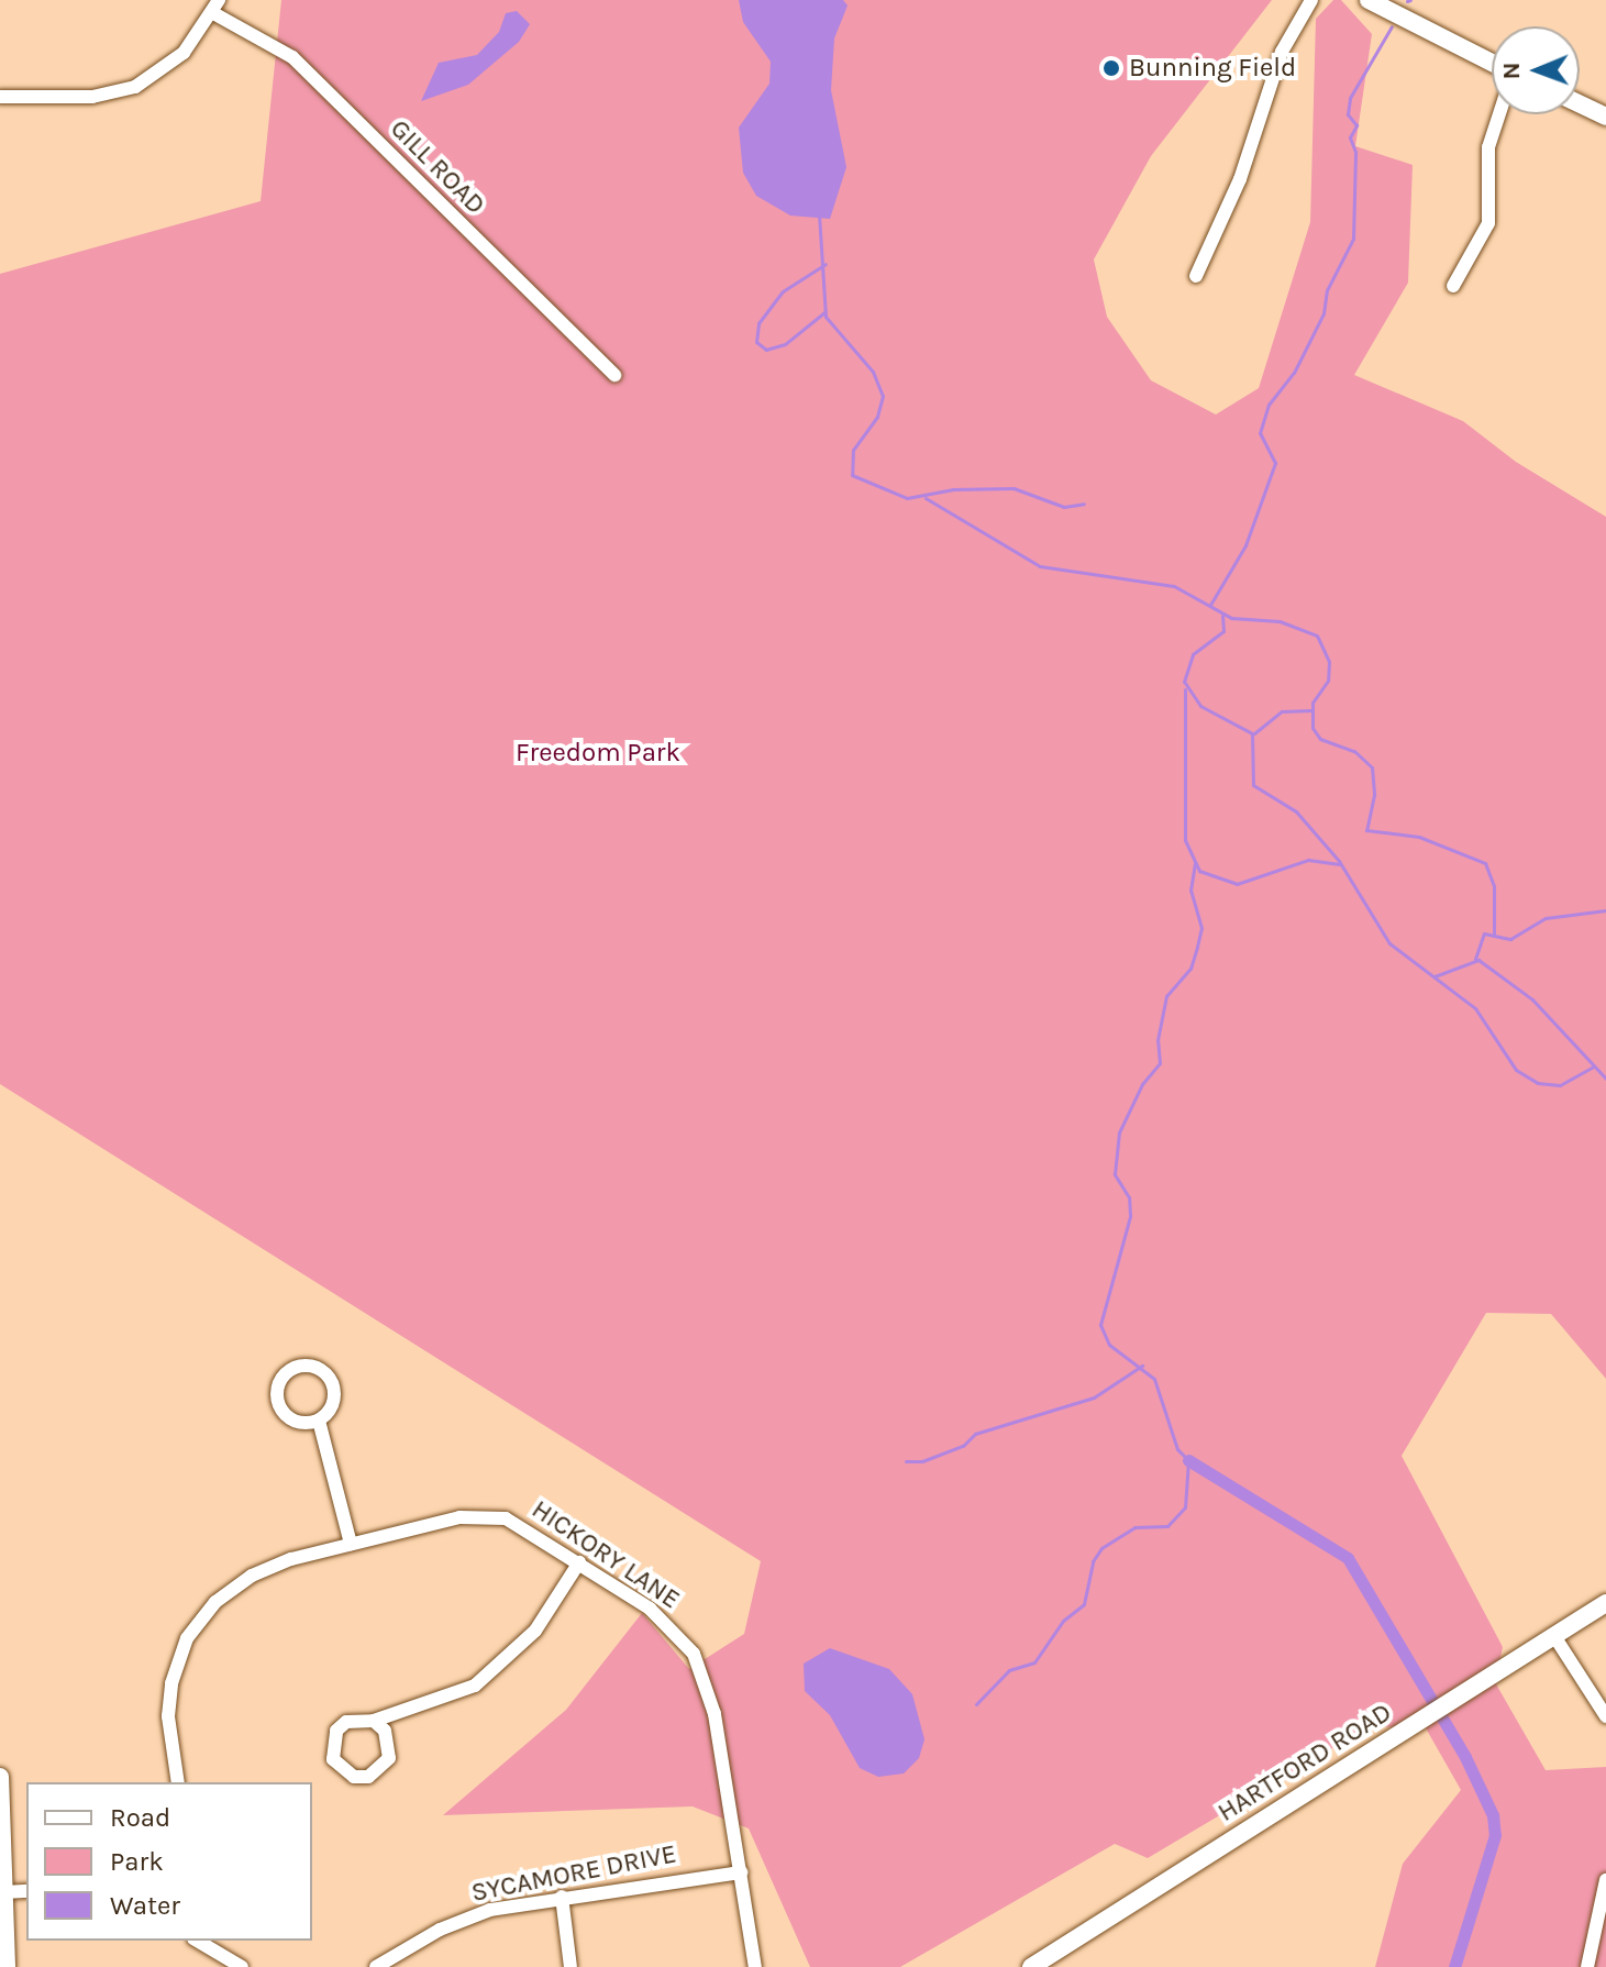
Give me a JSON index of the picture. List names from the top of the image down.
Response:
{
  "streets": {
    "street": [
      "GILL ROAD",
      "HICKORY LANE",
      "HARTFORD ROAD",
      "SYCAMORE DRIVE"
    ]
  },
  "crossings": [
    ["HICKORY LANE", "SYCAMORE DRIVE"]
  ],
  "parks": ["Freedom Park"],
  "places": ["Bunning Field"],
  "legend": ["Road", "Park", "Water"],
  "north": "left"
}
